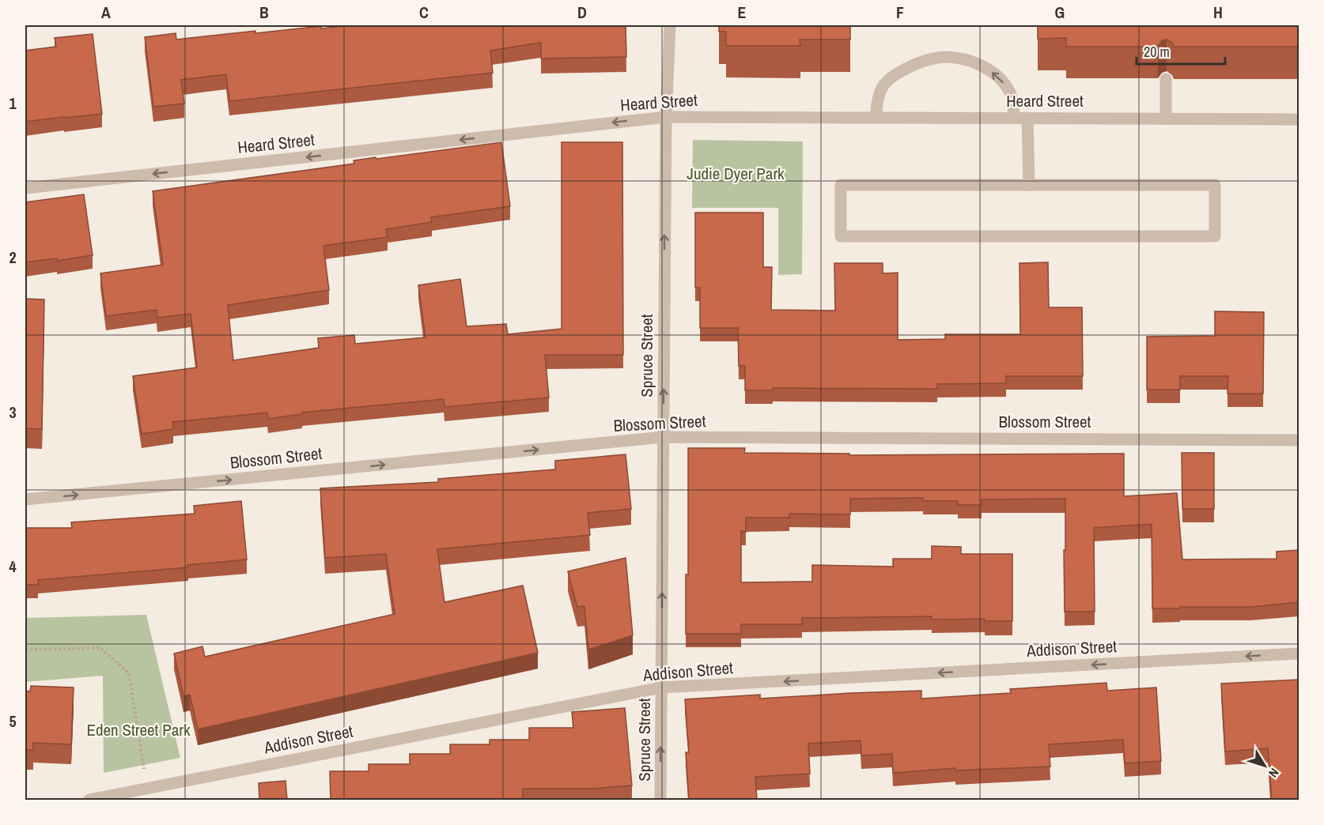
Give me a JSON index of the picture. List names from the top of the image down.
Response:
{
  "streets": {
    "street": [
      "Heard Street",
      "Spruce Street",
      "Blossom Street",
      "Addison Street"
    ]
  },
  "crossings": [
    ["Heard Street", "Spruce Street"],
    ["Spruce Street", "Blossom Street"],
    ["Spruce Street", "Addison Street"]
  ],
  "one_way": [
    "Heard Street",
    "Spruce Street",
    "Blossom Street",
    "Addison Street"
  ],
  "parks": ["Judie Dyer Park", "Eden Street Park"],
  "scale_bar": "20 m",
  "north": "bottom right",
  "grid": {
    "columns": [
      "A",
      "B",
      "C",
      "D",
      "E",
      "F",
      "G",
      "H"
    ],
    "rows": [
      "1",
      "2",
      "3",
      "4",
      "5"
    ]
  }
}
